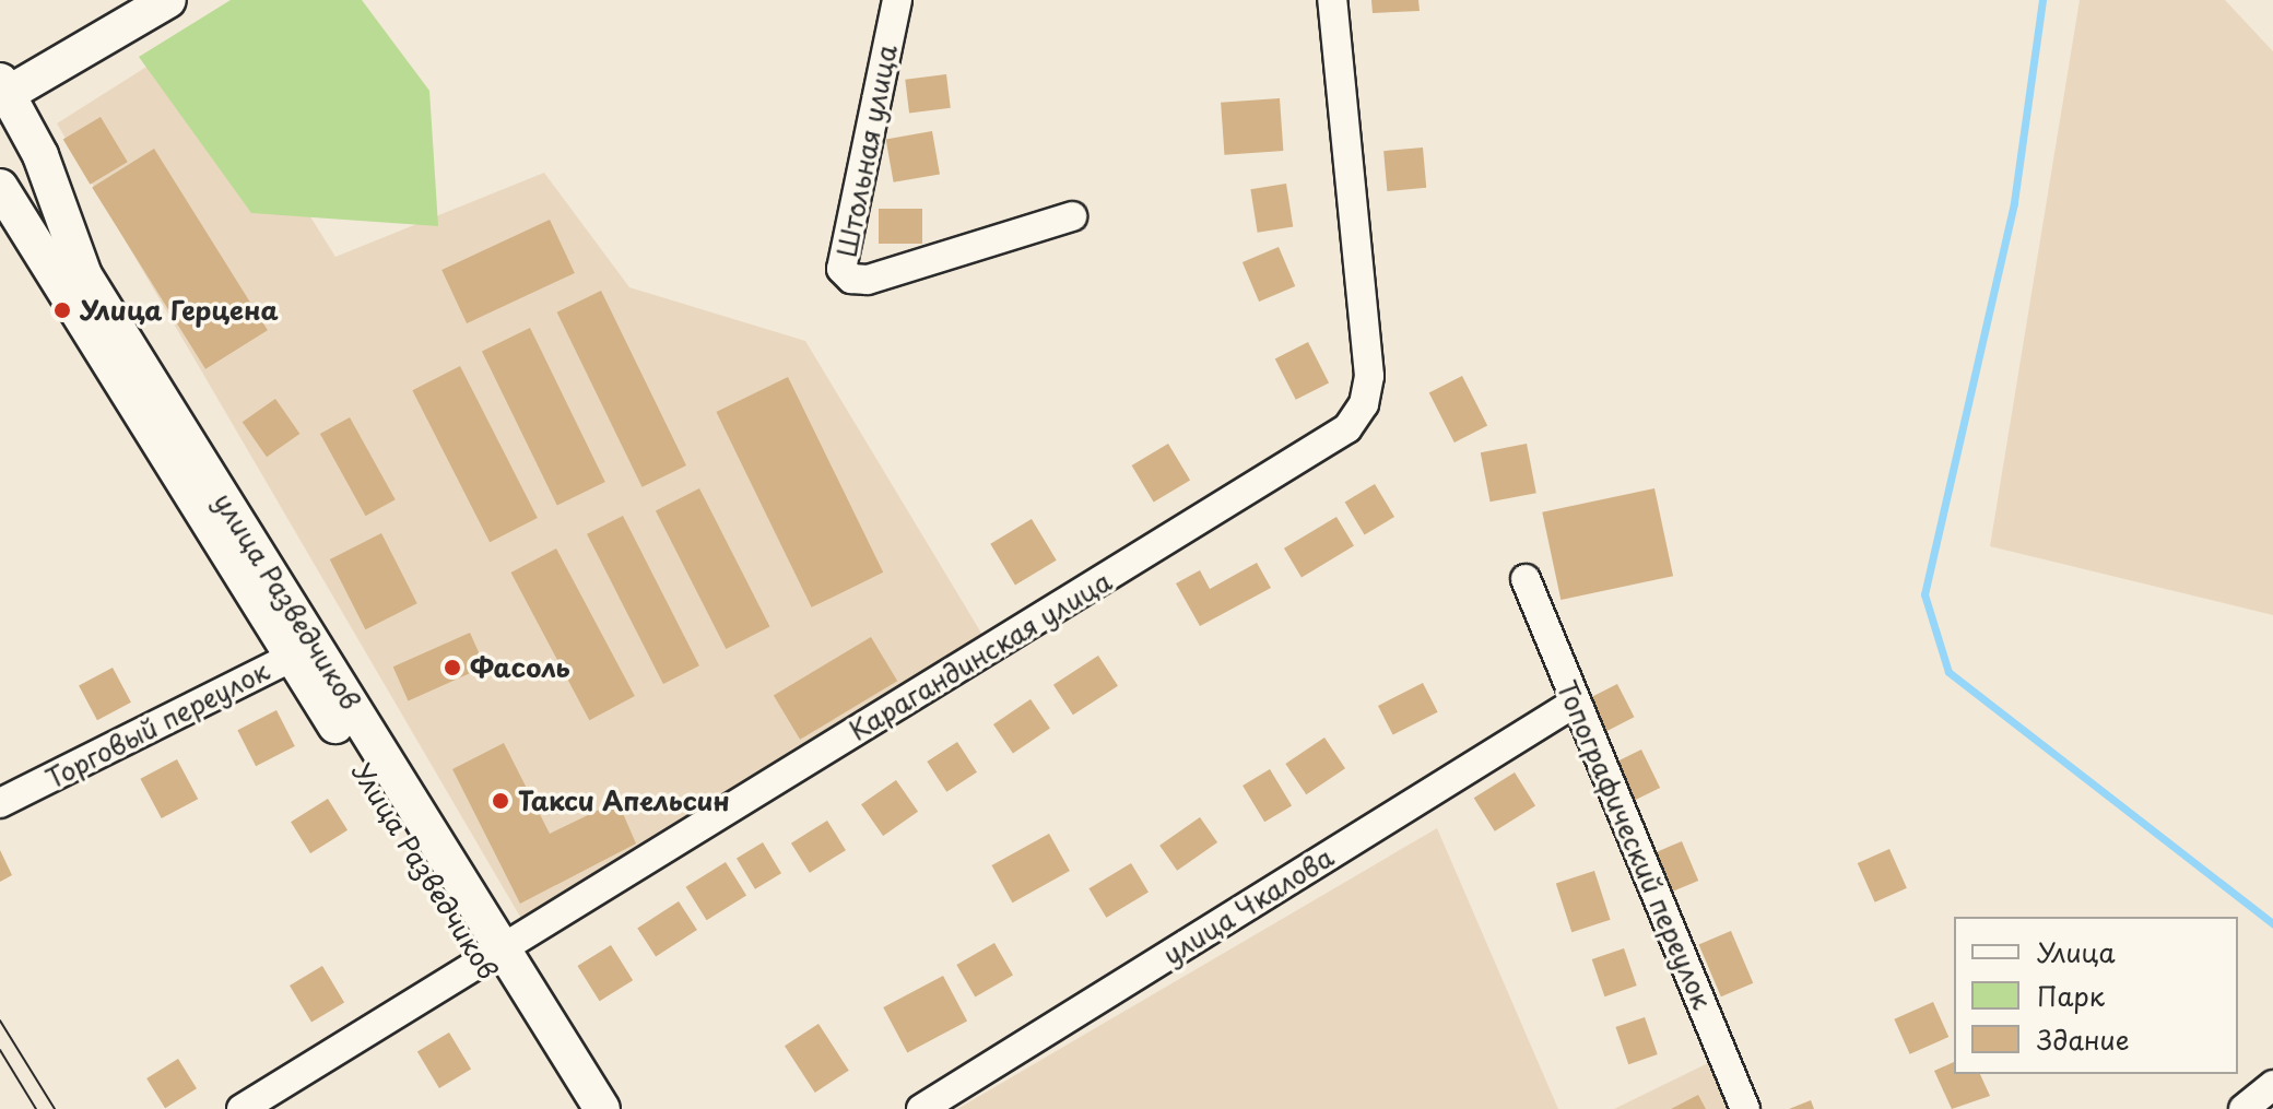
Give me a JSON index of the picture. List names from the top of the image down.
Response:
{
  "streets": {
    "main road": ["улица Разведчиков", "Улица Разведчиков"],
    "street": [
      "Штольная улица",
      "Карагандинская улица",
      "Торговый переулок",
      "Топографический переулок",
      "улица Чкалова"
    ]
  },
  "crossings": [
    ["улица Разведчиков", "Карагандинская улица"],
    ["улица Разведчиков", "Торговый переулок"],
    ["улица Разведчиков", "Улица Разведчиков"],
    ["Карагандинская улица", "Улица Разведчиков"],
    ["Торговый переулок", "Улица Разведчиков"],
    ["Топографический переулок", "улица Чкалова"]
  ],
  "places": ["Улица Герцена", "Фасоль", "Такси Апельсин"],
  "legend": ["Улица", "Парк", "Здание"]
}
